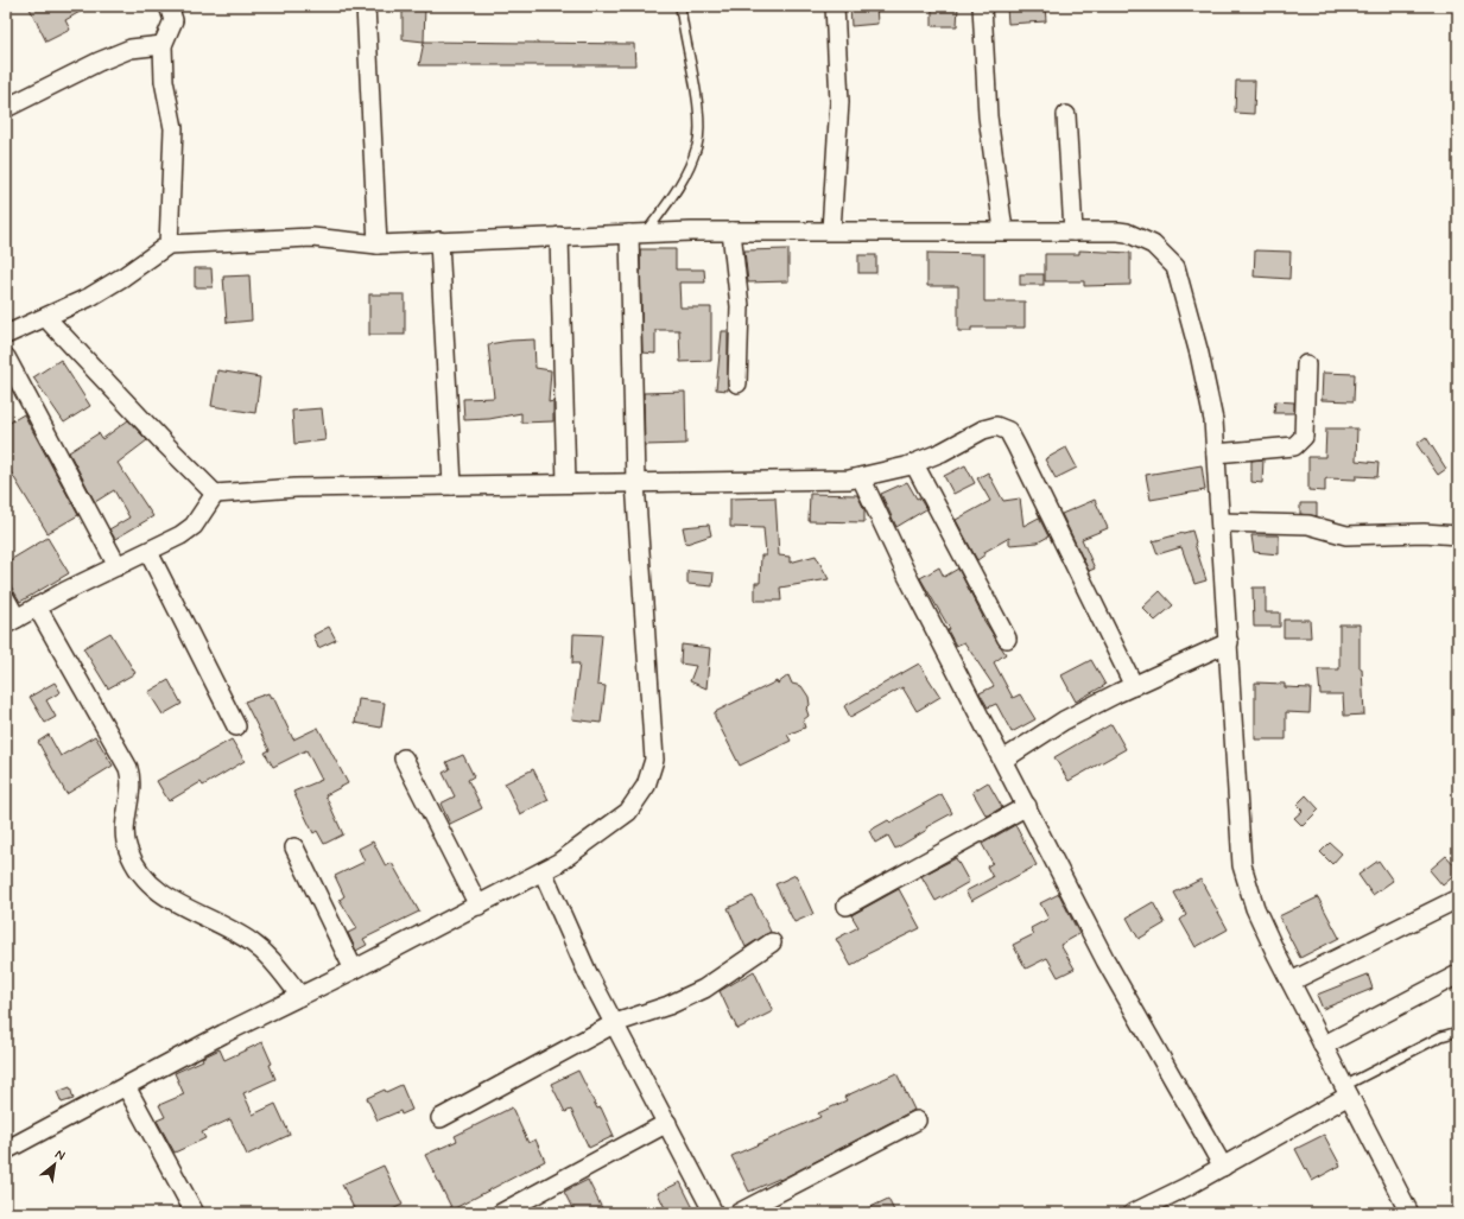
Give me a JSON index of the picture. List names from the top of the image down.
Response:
{
  "north": "top right"
}
